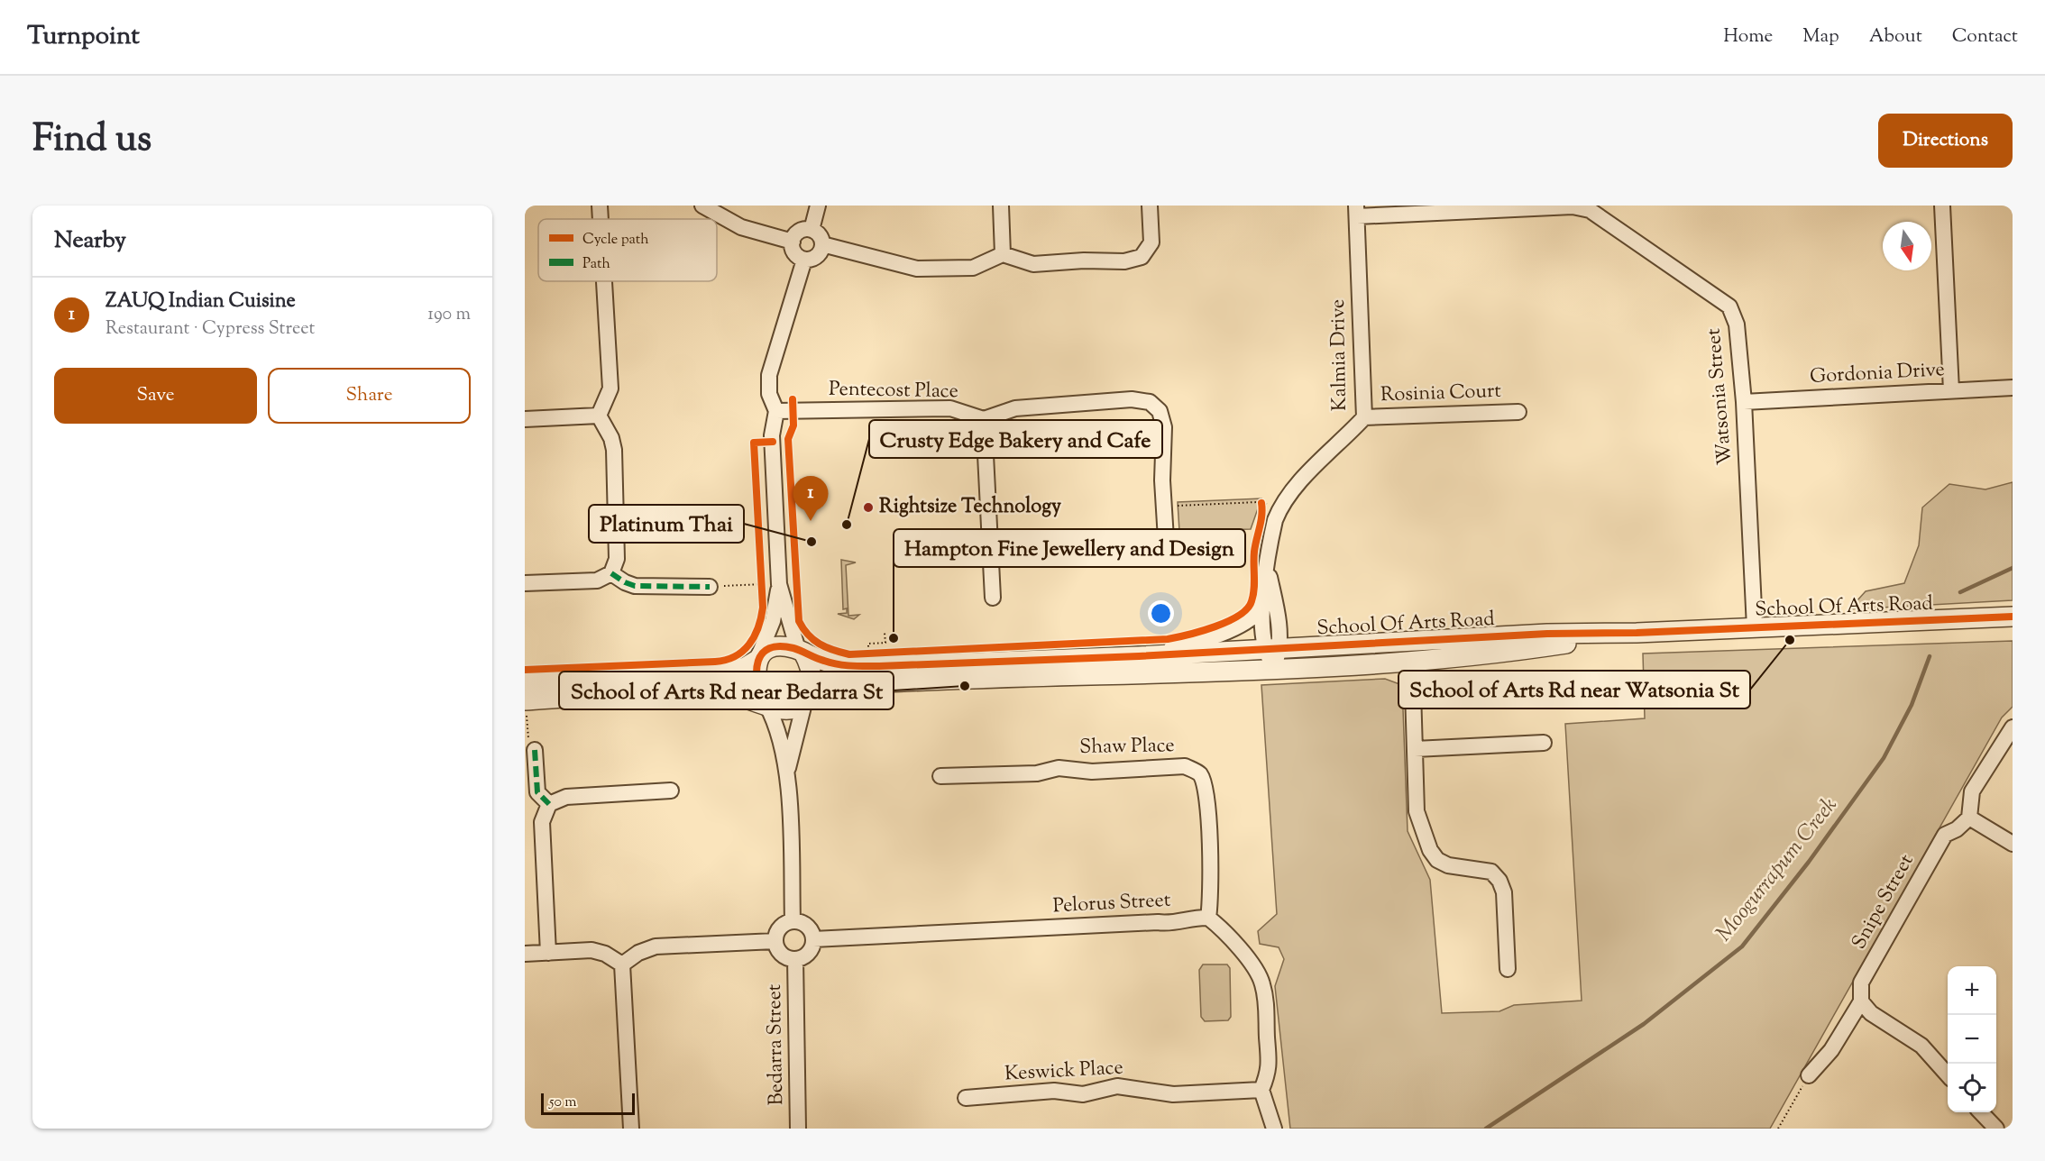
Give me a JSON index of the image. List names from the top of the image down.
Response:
{
  "streets": {
    "street": [
      "Kalmia Drive",
      "Gordonia Drive",
      "Pentecost Place",
      "Rosinia Court",
      "Watsonia Street",
      "School Of Arts Road",
      "Shaw Place",
      "Snipe Street",
      "Pelorus Street",
      "Bedarra Street",
      "Keswick Place"
    ]
  },
  "crossings": [
    ["Kalmia Drive", "Rosinia Court"],
    ["Kalmia Drive", "Watsonia Street"],
    ["Kalmia Drive", "School Of Arts Road"],
    ["Gordonia Drive", "Watsonia Street"],
    ["Watsonia Street", "School Of Arts Road"],
    ["Shaw Place", "Pelorus Street"],
    ["Pelorus Street", "Bedarra Street"]
  ],
  "water": ["Moogurrapum Creek"],
  "places": [
    "Rightsize Technology",
    "Crusty Edge Bakery and Cafe",
    "Platinum Thai",
    "Hampton Fine Jewellery and Design",
    "School of Arts Rd near Watsonia St",
    "School of Arts Rd near Bedarra St"
  ],
  "legend": ["Cycle path", "Path"],
  "scale_bar": "50 m",
  "north": "bottom",
  "page": {
    "header": "Turnpoint",
    "nav": [
      "Home",
      "Map",
      "About",
      "Contact"
    ],
    "title": "Find us",
    "buttons": [
      "Directions",
      ["Save", "Share"]
    ],
    "heading": "Nearby",
    "list": [
      {
        "mark": "1",
        "name": "ZAUQ Indian Cuisine",
        "note": "Restaurant · Cypress Street",
        "value": "190 m"
      }
    ],
    "pins": "1",
    "map_buttons": ["+", "−"],
    "scale": "50 m"
  }
}
